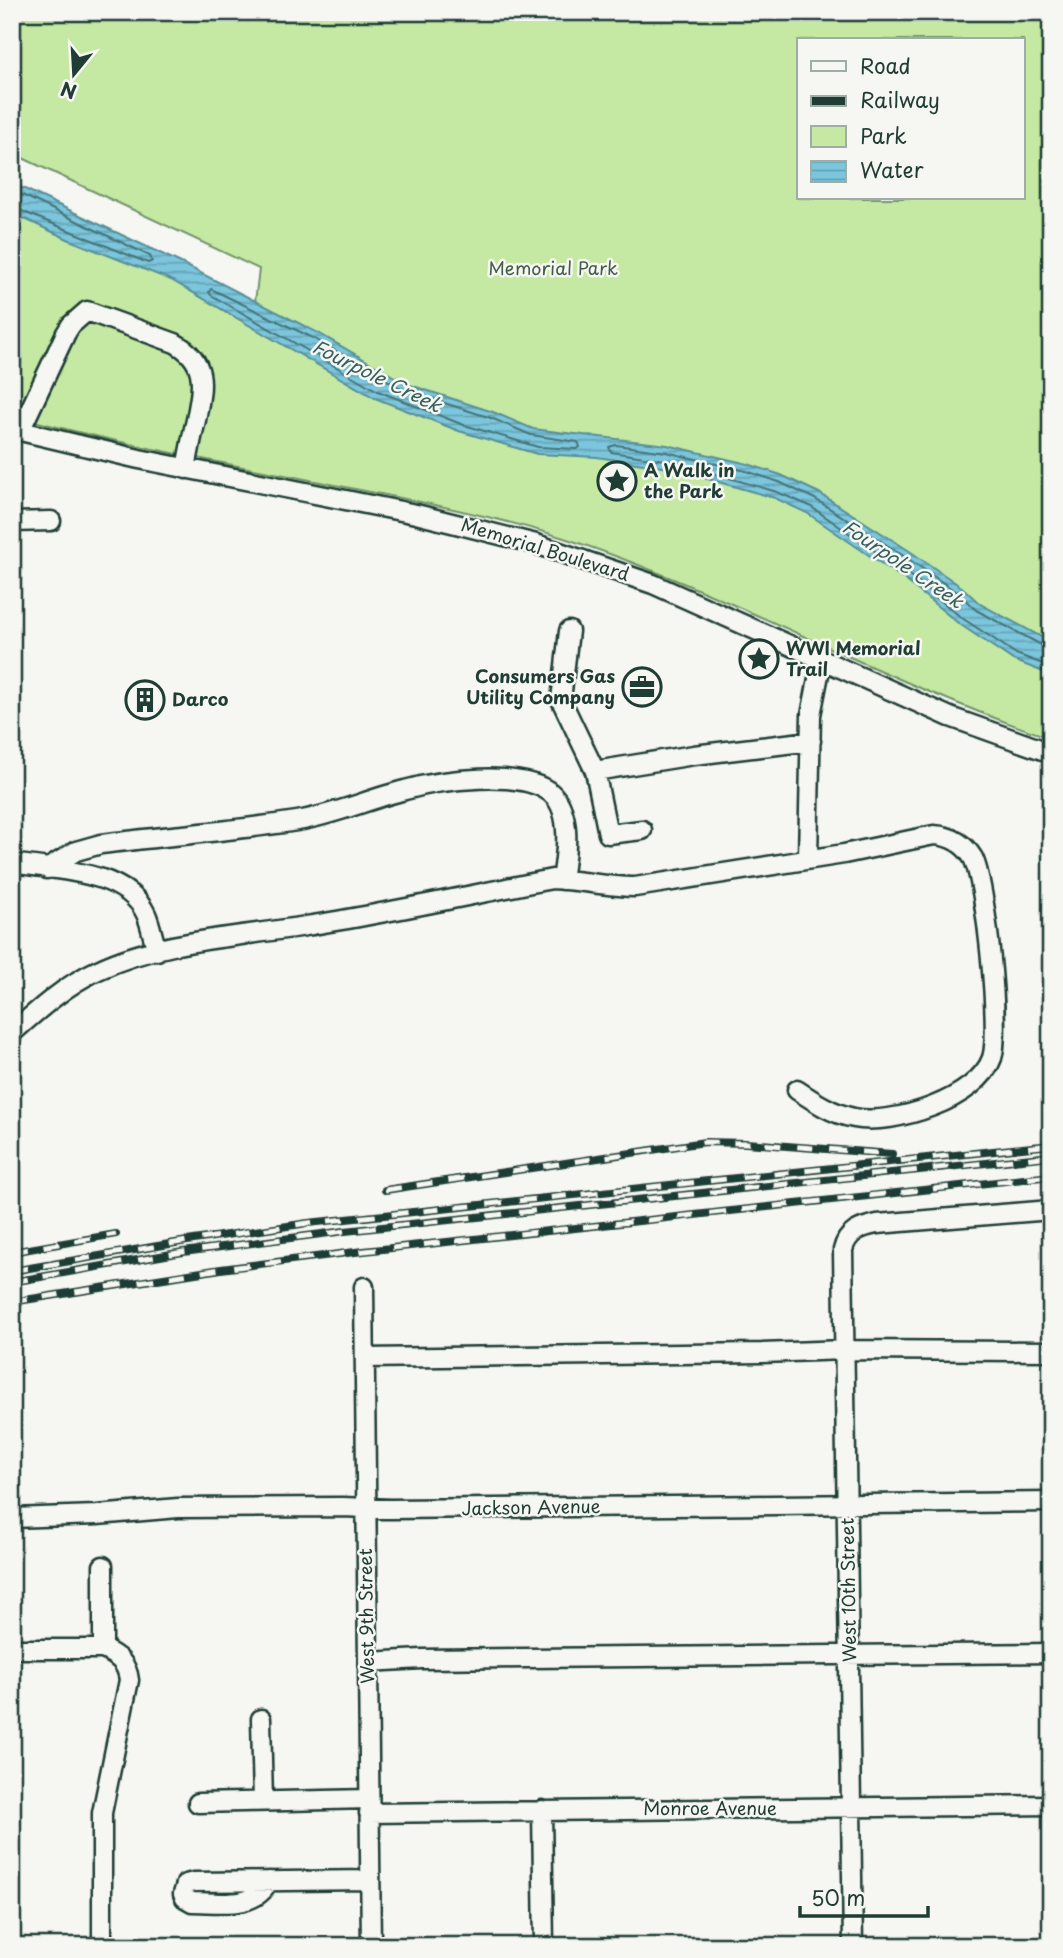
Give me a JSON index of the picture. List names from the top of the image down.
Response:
{
  "streets": {
    "street": [
      "Memorial Boulevard",
      "Jackson Avenue",
      "West 10th Street",
      "West 9th Street",
      "Monroe Avenue"
    ]
  },
  "crossings": [
    ["Jackson Avenue", "West 10th Street"],
    ["Jackson Avenue", "West 9th Street"],
    ["West 10th Street", "Monroe Avenue"],
    ["West 9th Street", "Monroe Avenue"]
  ],
  "water": ["Fourpole Creek"],
  "parks": ["Memorial Park"],
  "places": {
    "place": ["A Walk in the Park", "WWI Memorial Trail"],
    "office": ["Consumers Gas Utility Company"],
    "building": ["Darco"]
  },
  "legend": [
    "Road",
    "Railway",
    "Park",
    "Water"
  ],
  "scale_bar": "50 m",
  "north": "bottom"
}
